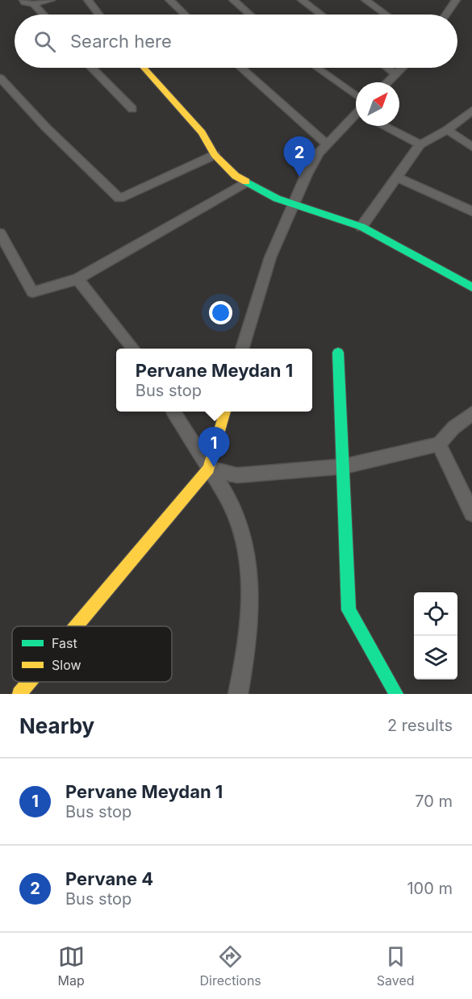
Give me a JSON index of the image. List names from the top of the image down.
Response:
{
  "legend": ["Fast", "Slow"],
  "north": "top right",
  "page": {
    "search": "Search here",
    "pins": ["2", "1"],
    "popup": ["Pervane Meydan 1", "Bus stop"],
    "heading": ["Nearby", "2 results"],
    "list": [
      {
        "mark": "1",
        "name": "Pervane Meydan 1",
        "note": "Bus stop",
        "value": "70 m"
      },
      {
        "mark": "2",
        "name": "Pervane 4",
        "note": "Bus stop",
        "value": "100 m"
      }
    ],
    "nav": ["Map", "Directions", "Saved"]
  }
}
